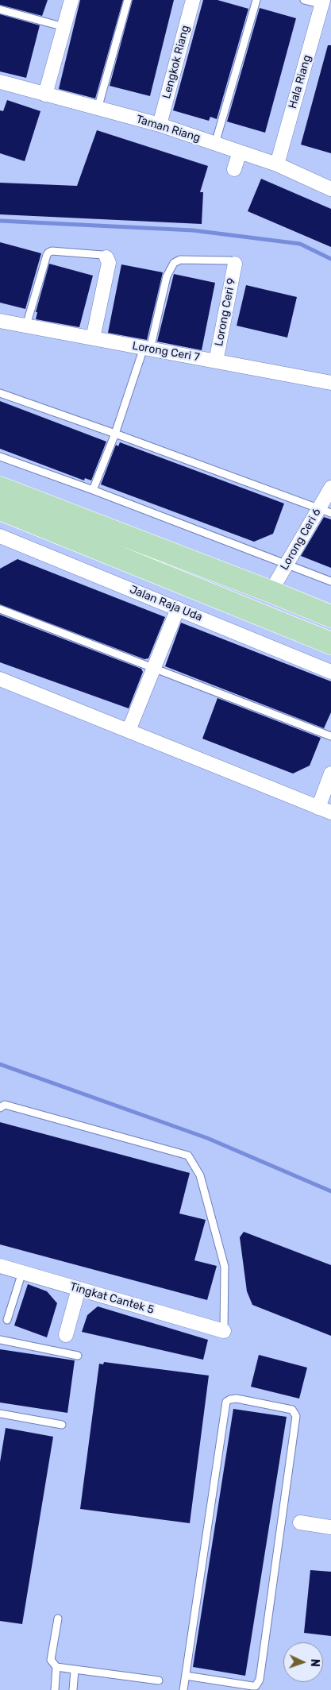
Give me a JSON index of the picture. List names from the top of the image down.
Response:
{
  "streets": {
    "street": [
      "Lengkok Riang",
      "Hala Riang",
      "Taman Riang",
      "Lorong Ceri 9",
      "Lorong Ceri 7",
      "Lorong Ceri 6",
      "Jalan Raja Uda",
      "Tingkat Cantek 5"
    ]
  },
  "crossings": [
    ["Lengkok Riang", "Taman Riang"],
    ["Hala Riang", "Taman Riang"],
    ["Lorong Ceri 9", "Lorong Ceri 7"]
  ],
  "north": "right"
}
